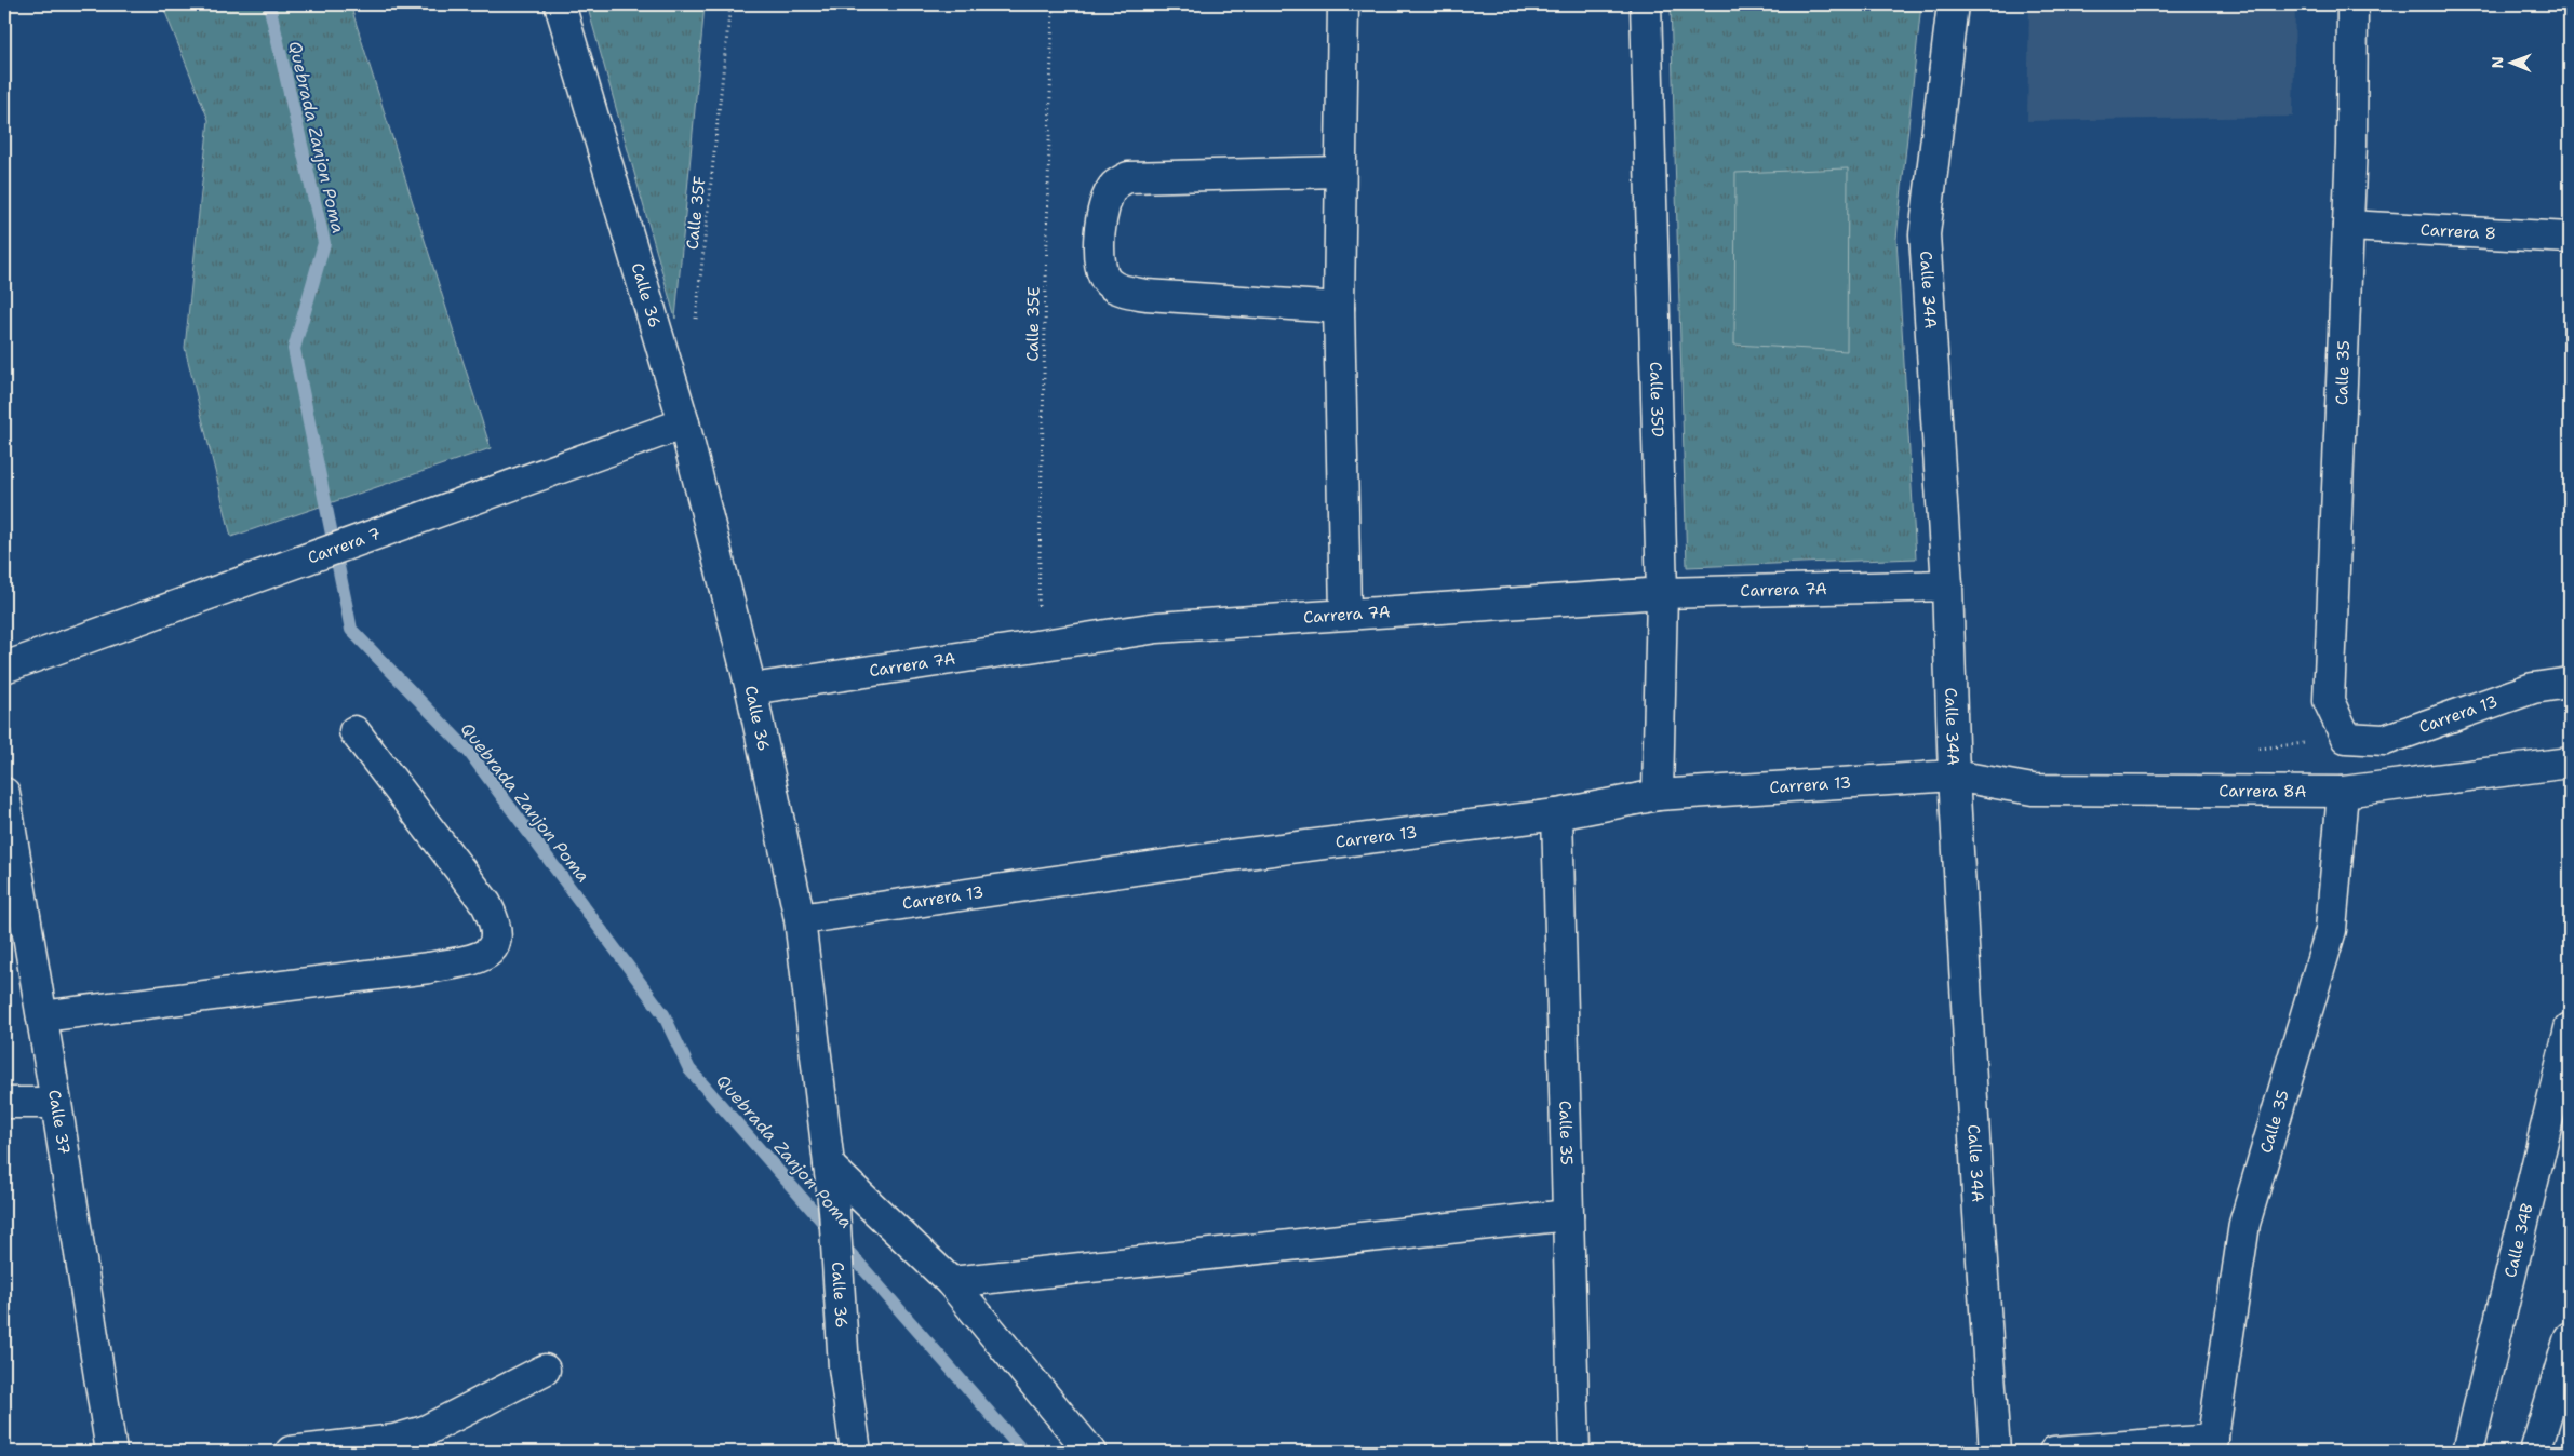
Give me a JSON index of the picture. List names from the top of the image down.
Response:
{
  "streets": {
    "street": [
      "Carrera 8",
      "Calle 34A",
      "Calle 36",
      "Calle 35",
      "Calle 35D",
      "Carrera 7",
      "Carrera 7A",
      "Carrera 13",
      "Carrera 8A",
      "Calle 37",
      "Calle 34B"
    ],
    "path": ["Calle 35F", "Calle 35E"]
  },
  "crossings": [
    ["Carrera 8", "Calle 35"],
    ["Calle 34A", "Carrera 7A"],
    ["Calle 34A", "Carrera 13"],
    ["Calle 34A", "Carrera 8A"],
    ["Calle 36", "Carrera 7"],
    ["Calle 36", "Carrera 7A"],
    ["Calle 36", "Carrera 13"],
    ["Calle 35E", "Carrera 7A"],
    ["Calle 35", "Carrera 13"],
    ["Calle 35", "Carrera 8A"],
    ["Calle 35D", "Carrera 7A"],
    ["Calle 35D", "Carrera 13"],
    ["Carrera 13", "Carrera 8A"]
  ],
  "water": ["Quebrada Zanjon Poma"],
  "north": "left"
}
